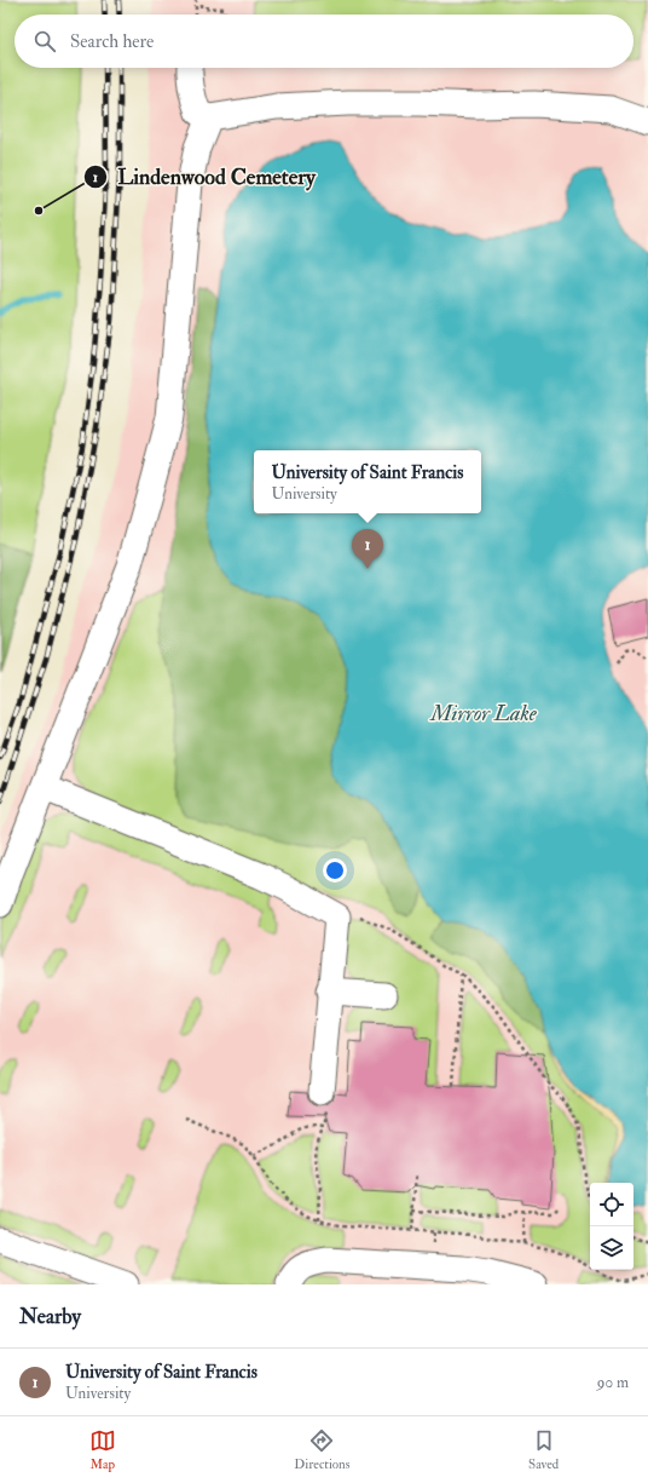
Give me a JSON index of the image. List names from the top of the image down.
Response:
{
  "water": ["Mirror Lake"],
  "places": ["Lindenwood Cemetery"],
  "page": {
    "search": "Search here",
    "popup": ["University of Saint Francis", "University"],
    "pins": "1",
    "heading": "Nearby",
    "list": [
      {
        "mark": "1",
        "name": "University of Saint Francis",
        "note": "University",
        "value": "90 m"
      }
    ],
    "nav": ["Map", "Directions", "Saved"]
  }
}
